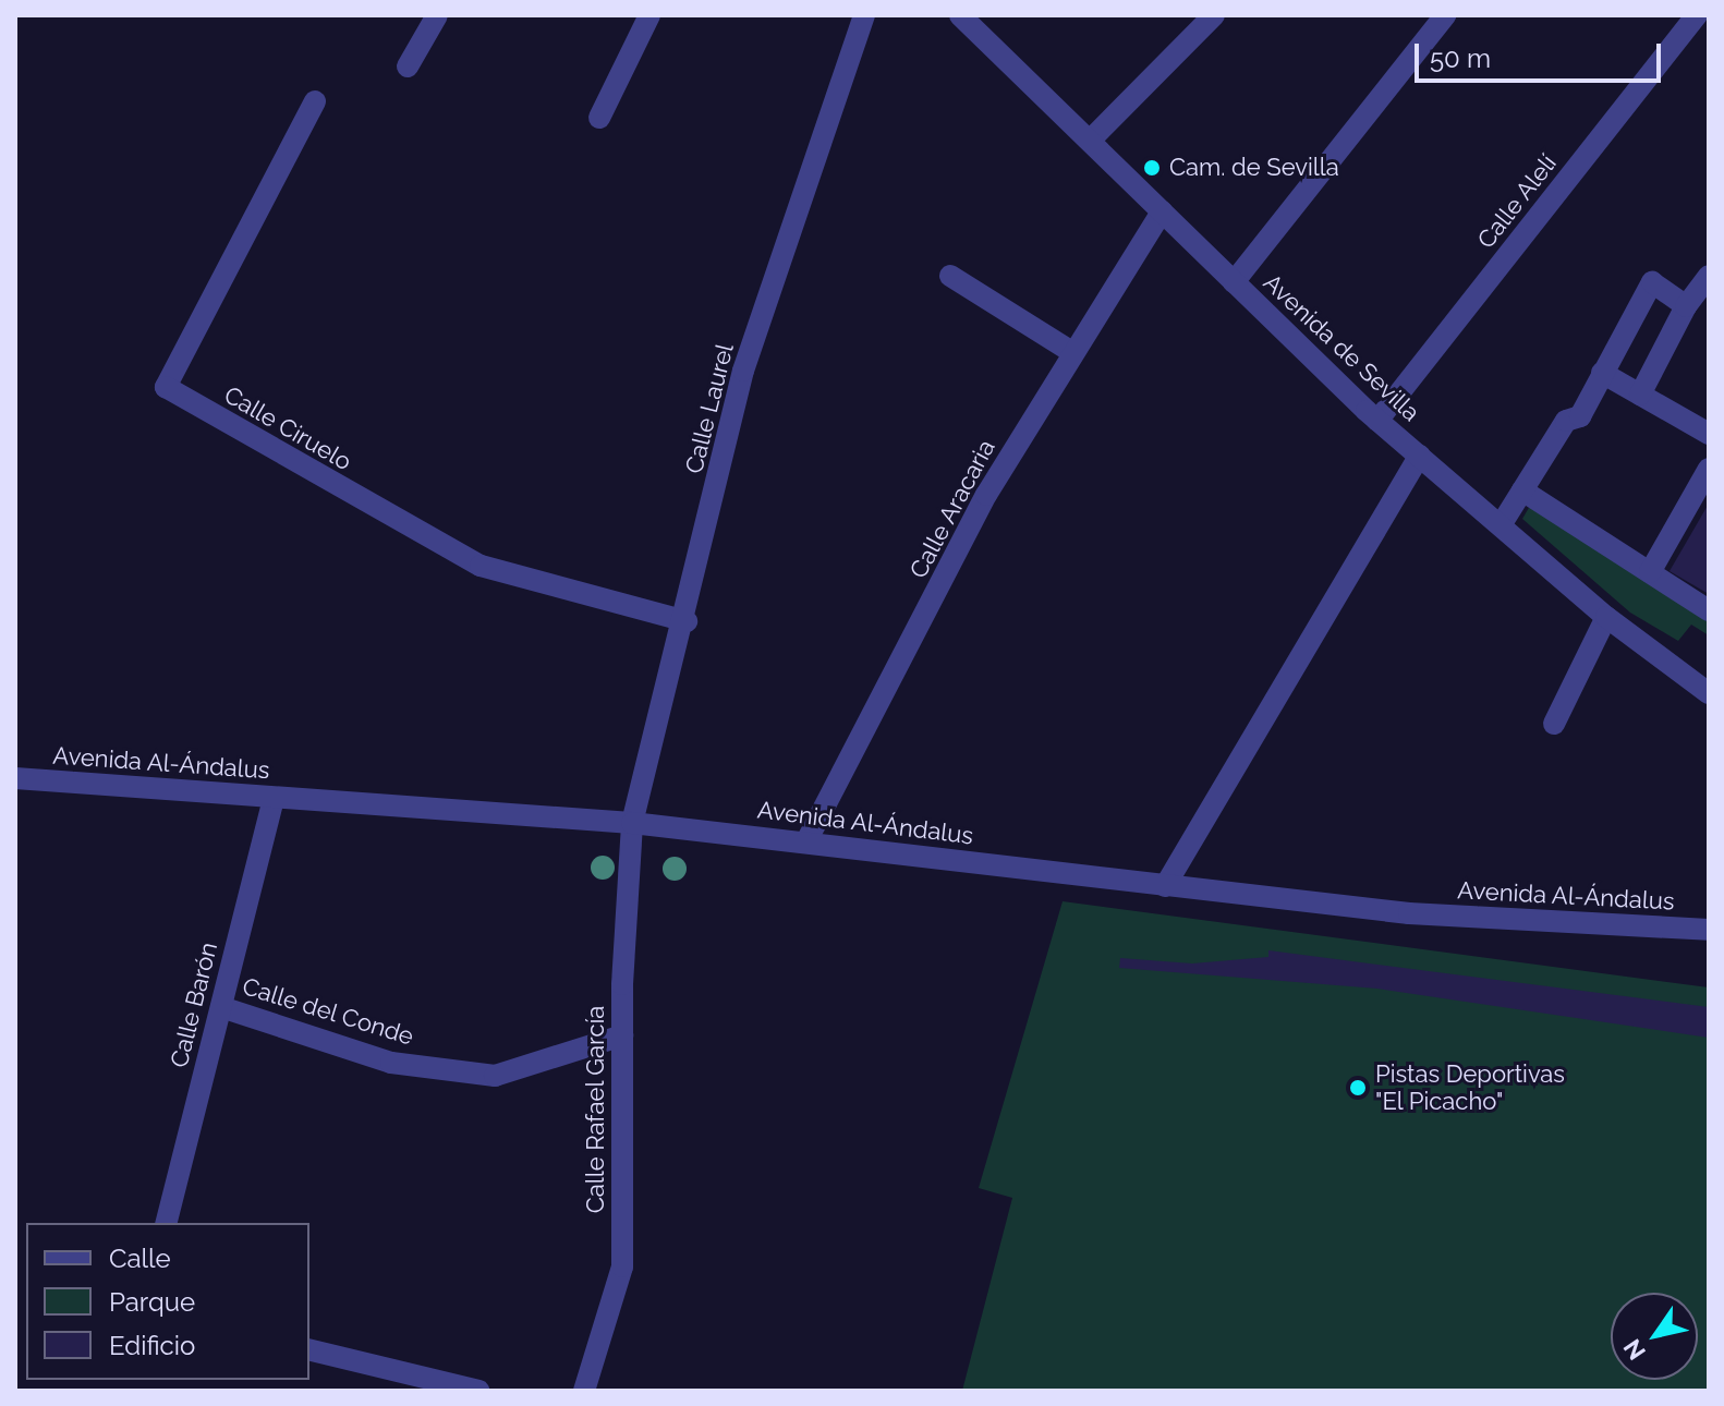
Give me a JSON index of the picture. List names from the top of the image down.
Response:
{
  "streets": {
    "street": [
      "Calle Alelí",
      "Avenida de Sevilla",
      "Calle Laurel",
      "Calle Ciruelo",
      "Calle Aracaria",
      "Avenida Al-Ándalus",
      "Calle Barón",
      "Calle del Conde",
      "Calle Rafael García"
    ]
  },
  "crossings": [
    ["Calle Alelí", "Avenida de Sevilla"],
    ["Avenida de Sevilla", "Calle Aracaria"],
    ["Calle Laurel", "Calle Ciruelo"],
    ["Calle Laurel", "Avenida Al-Ándalus"],
    ["Calle Laurel", "Calle Rafael García"],
    ["Calle Aracaria", "Avenida Al-Ándalus"],
    ["Avenida Al-Ándalus", "Calle Barón"],
    ["Avenida Al-Ándalus", "Calle Rafael García"],
    ["Calle Barón", "Calle del Conde"],
    ["Calle del Conde", "Calle Rafael García"]
  ],
  "places": ["Cam. de Sevilla", "Pistas Deportivas \"El Picacho\""],
  "legend": ["Calle", "Parque", "Edificio"],
  "scale_bar": "50 m",
  "north": "bottom left"
}
